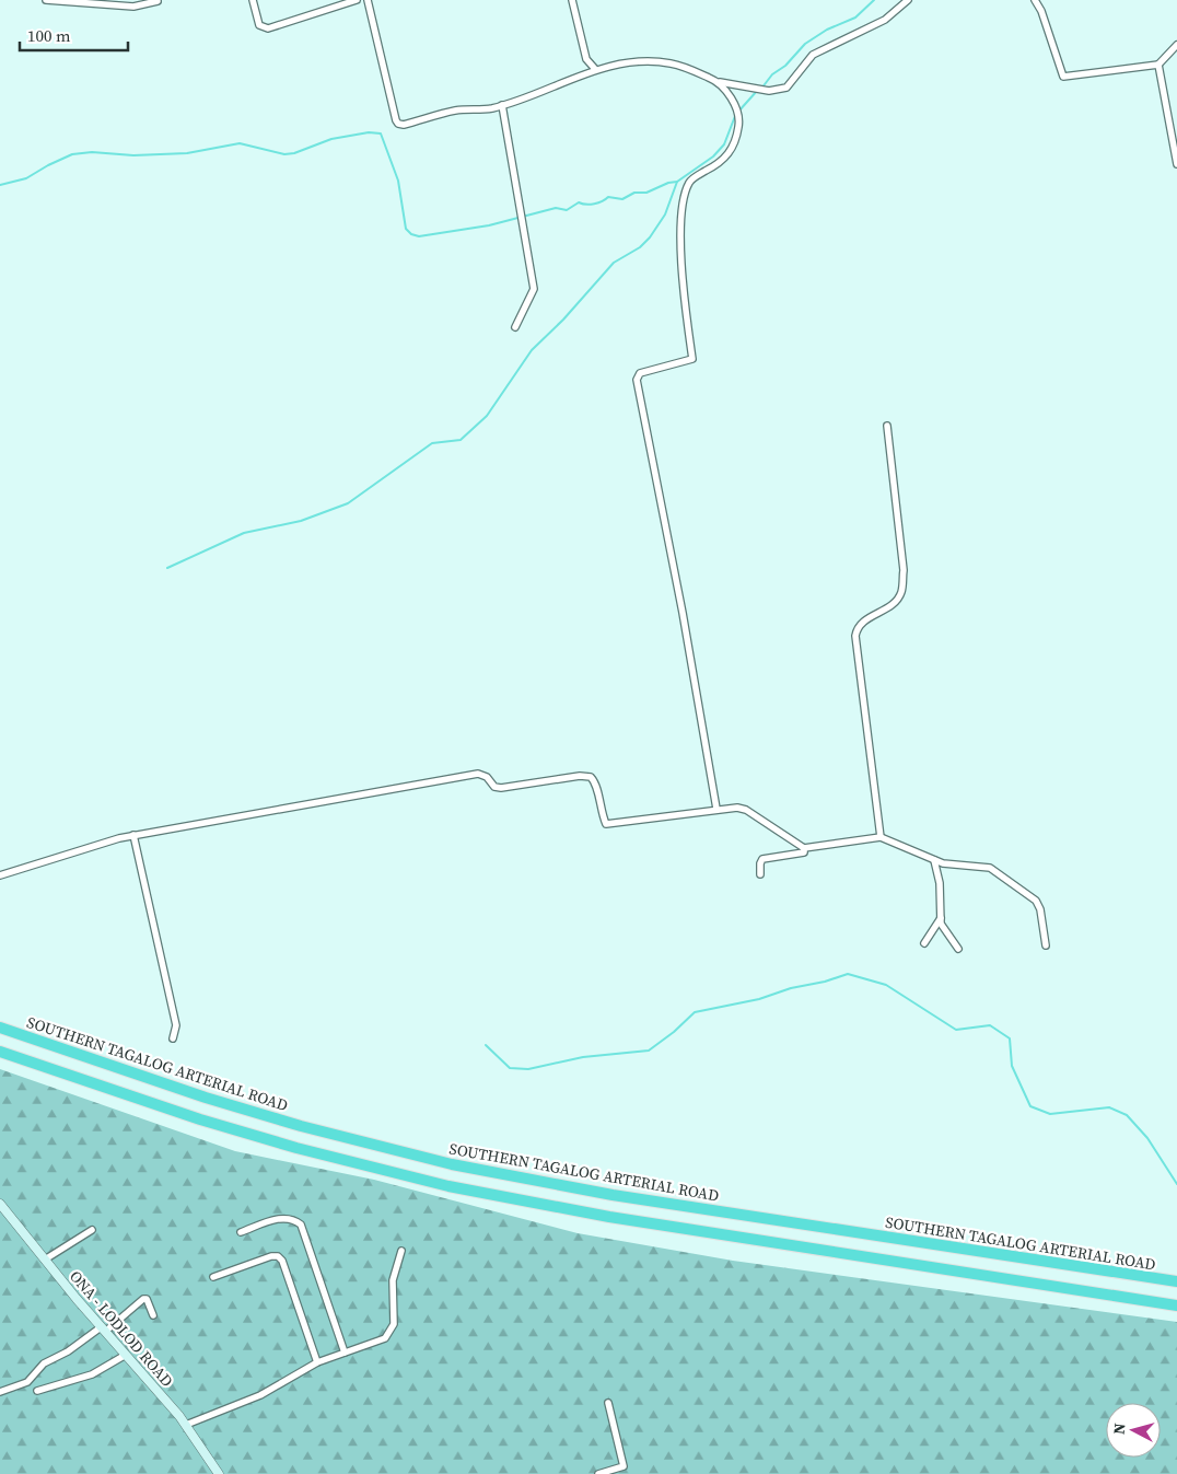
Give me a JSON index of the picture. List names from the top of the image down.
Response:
{
  "streets": {
    "highway": ["SOUTHERN TAGALOG ARTERIAL ROAD"],
    "main road": ["ONA - LODLOD ROAD"]
  },
  "scale_bar": "100 m",
  "north": "left"
}
